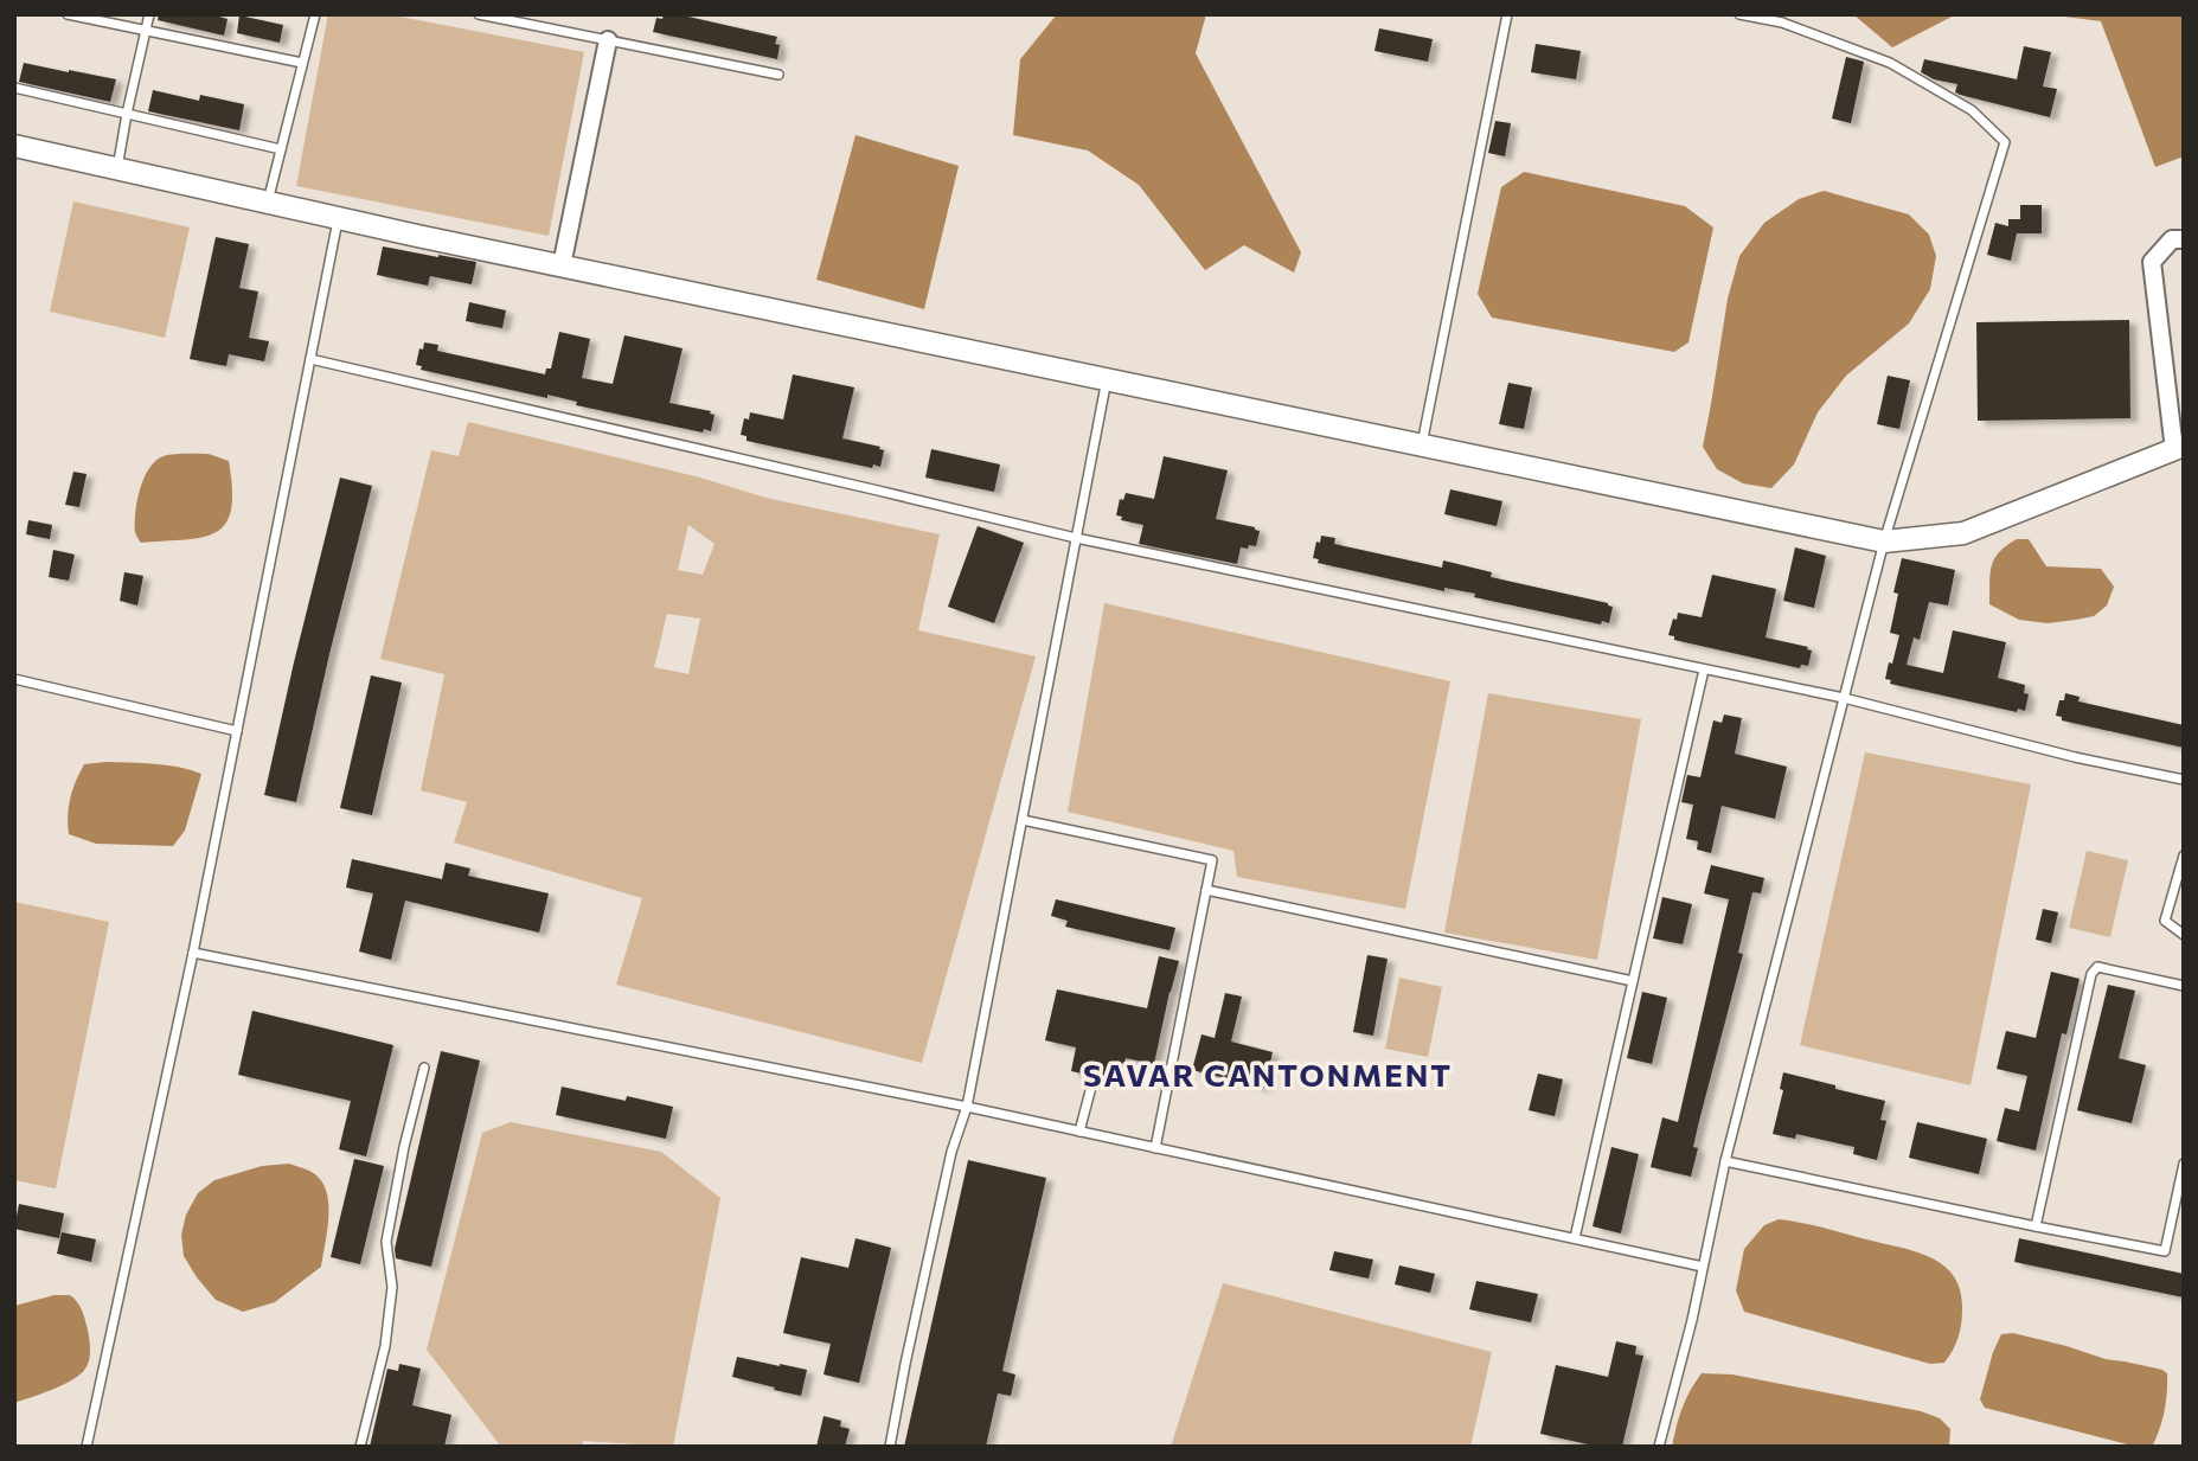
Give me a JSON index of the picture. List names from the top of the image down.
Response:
{
  "districts": ["SAVAR CANTONMENT"]
}
